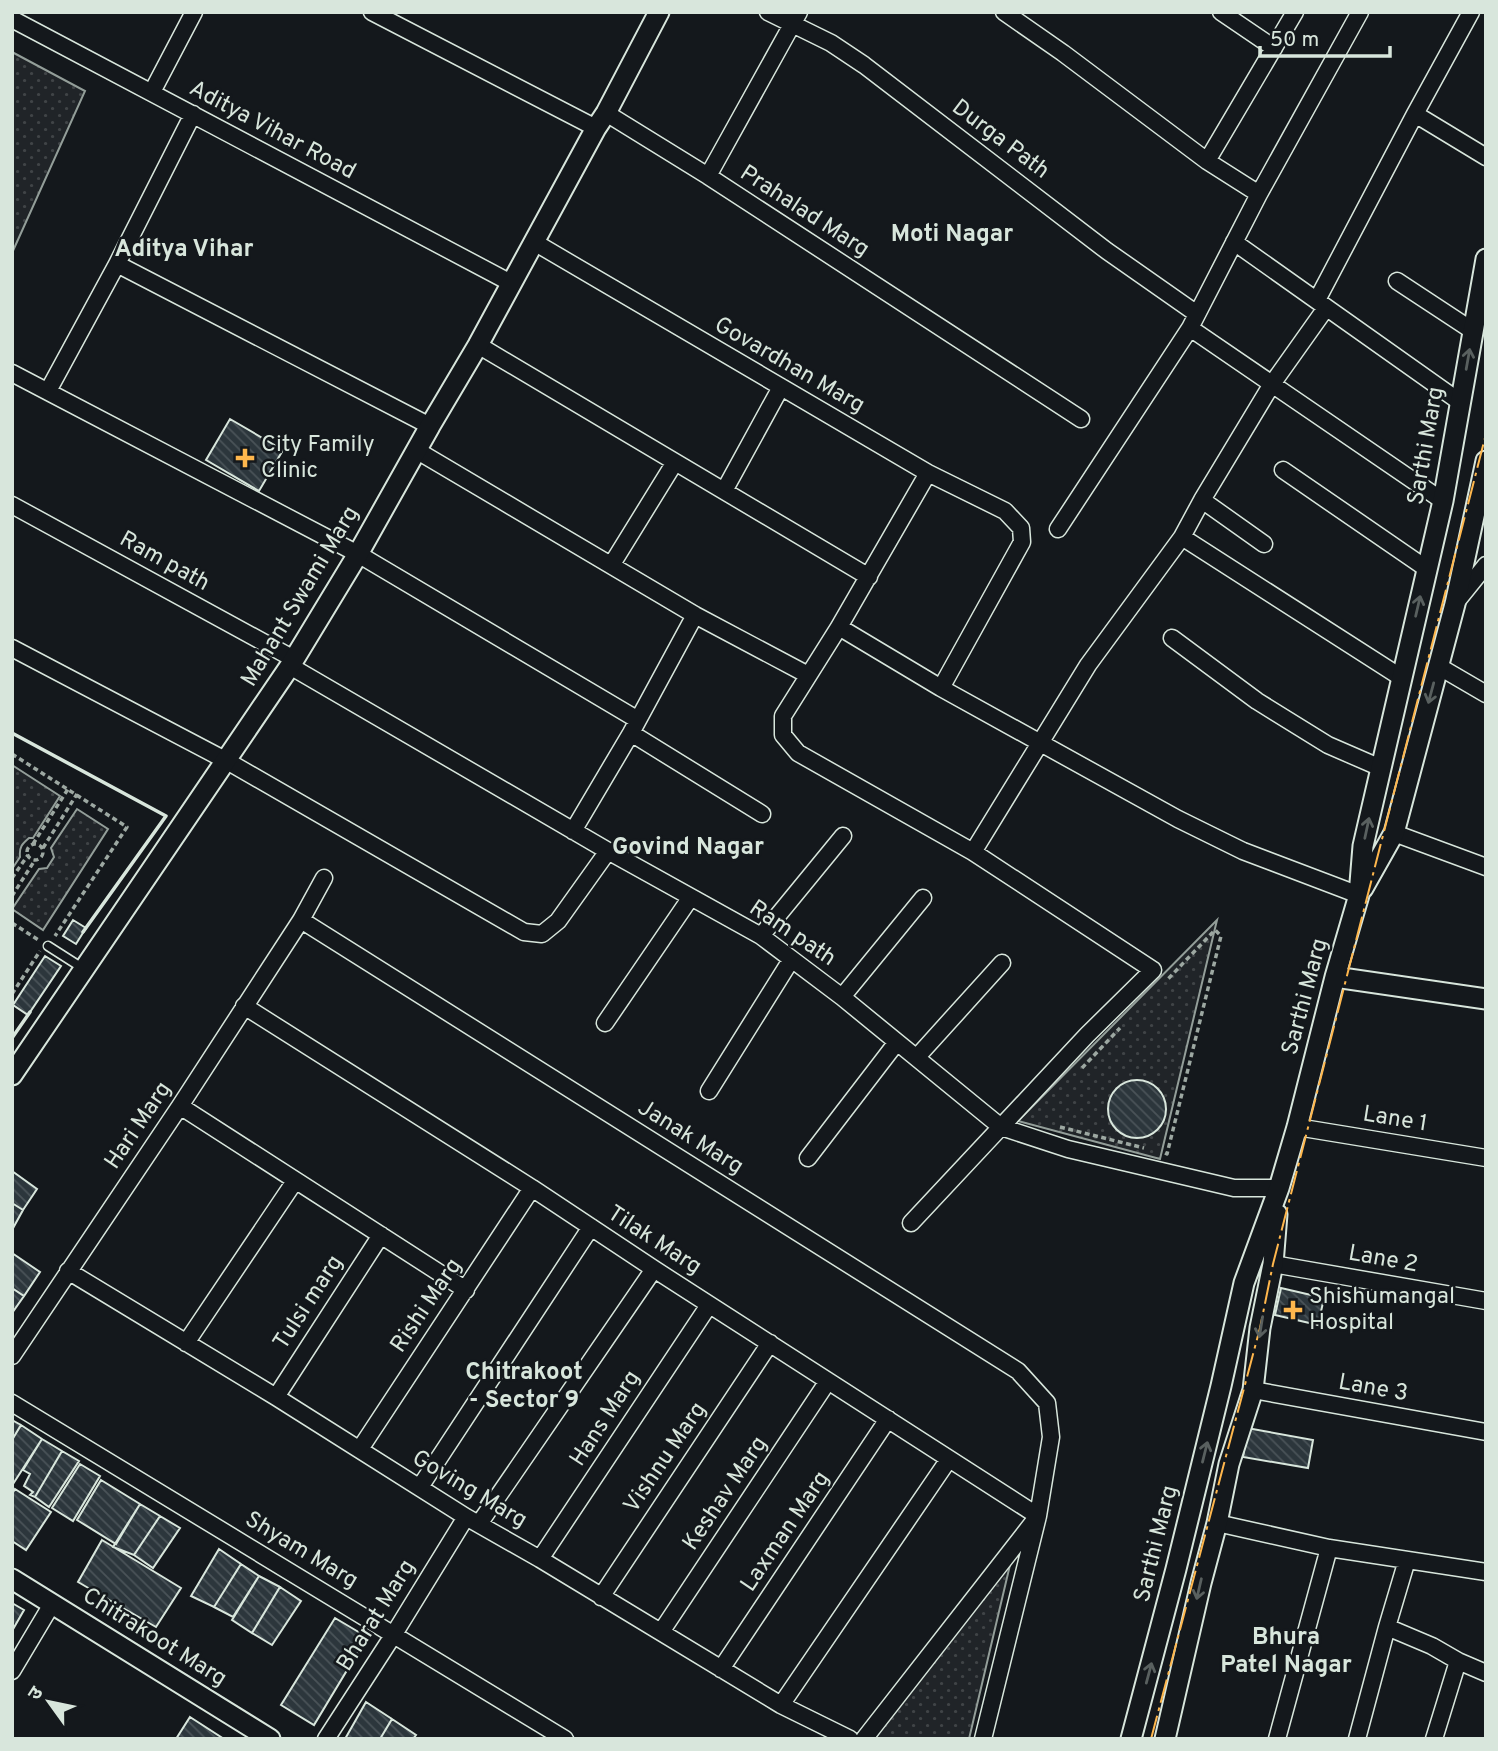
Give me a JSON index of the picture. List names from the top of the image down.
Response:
{
  "streets": {
    "street": [
      "Aditya Vihar Road",
      "Durga Path",
      "Prahalad Marg",
      "Govardhan Marg",
      "Sarthi Marg",
      "Ram path",
      "Mahant Swami Marg",
      "Lane 1",
      "Hari Marg",
      "Janak Marg",
      "Tilak Marg",
      "Lane 2",
      "Tulsi marg",
      "Rishi Marg",
      "Lane 3",
      "Hans Marg",
      "Vishnu Marg",
      "Goving Marg",
      "Keshav Marg",
      "Laxman Marg",
      "Shyam Marg",
      "Bharat Marg",
      "Chitrakoot Marg"
    ]
  },
  "crossings": [
    ["Aditya Vihar Road", "Mahant Swami Marg"],
    ["Prahalad Marg", "Mahant Swami Marg"],
    ["Govardhan Marg", "Mahant Swami Marg"],
    ["Sarthi Marg", "Ram path"],
    ["Sarthi Marg", "Lane 1"],
    ["Ram path", "Mahant Swami Marg"],
    ["Hari Marg", "Janak Marg"],
    ["Hari Marg", "Tilak Marg"],
    ["Hari Marg", "Goving Marg"],
    ["Janak Marg", "Tilak Marg"],
    ["Tilak Marg", "Rishi Marg"],
    ["Tilak Marg", "Hans Marg"],
    ["Tilak Marg", "Vishnu Marg"],
    ["Tilak Marg", "Keshav Marg"],
    ["Tilak Marg", "Laxman Marg"],
    ["Tilak Marg", "Bharat Marg"],
    ["Tulsi marg", "Goving Marg"],
    ["Rishi Marg", "Goving Marg"],
    ["Hans Marg", "Goving Marg"],
    ["Vishnu Marg", "Goving Marg"],
    ["Goving Marg", "Keshav Marg"],
    ["Goving Marg", "Laxman Marg"],
    ["Goving Marg", "Bharat Marg"],
    ["Shyam Marg", "Bharat Marg"]
  ],
  "districts": [
    "Moti Nagar",
    "Aditya Vihar",
    "Govind Nagar",
    "Chitrakoot - Sector 9",
    "Bhura Patel Nagar"
  ],
  "places": {
    "health": ["City Family Clinic", "Shishumangal Hospital"]
  },
  "scale_bar": "50 m",
  "north": "top left"
}
